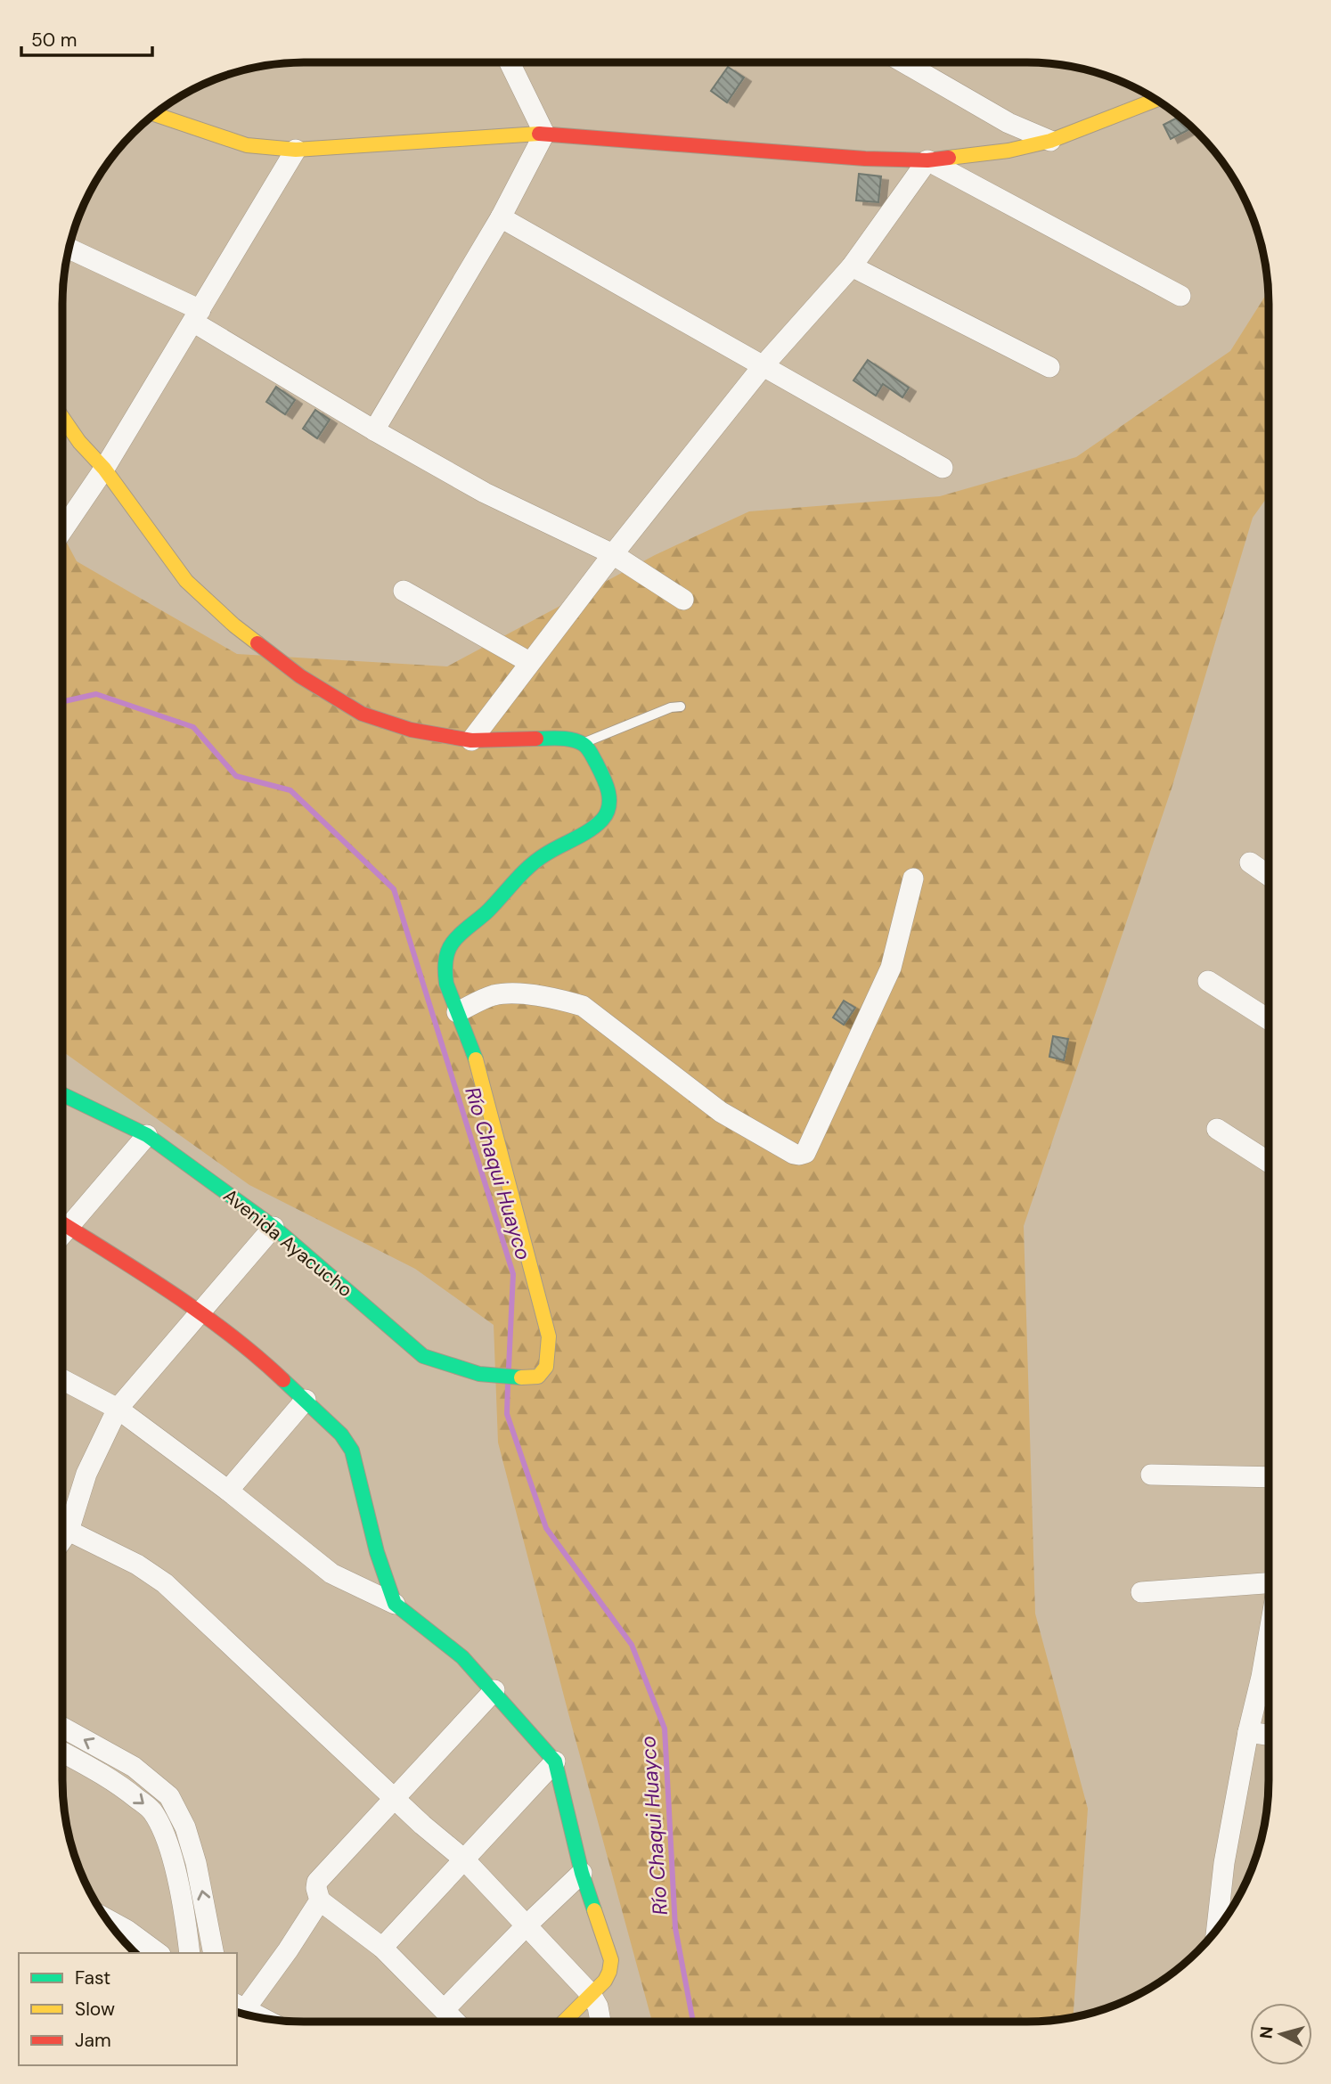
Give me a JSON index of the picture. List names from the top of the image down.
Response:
{
  "streets": {
    "street": ["Avenida Ayacucho"]
  },
  "water": ["Río Chaqui Huayco"],
  "legend": ["Fast", "Slow", "Jam"],
  "scale_bar": "50 m",
  "north": "left"
}
